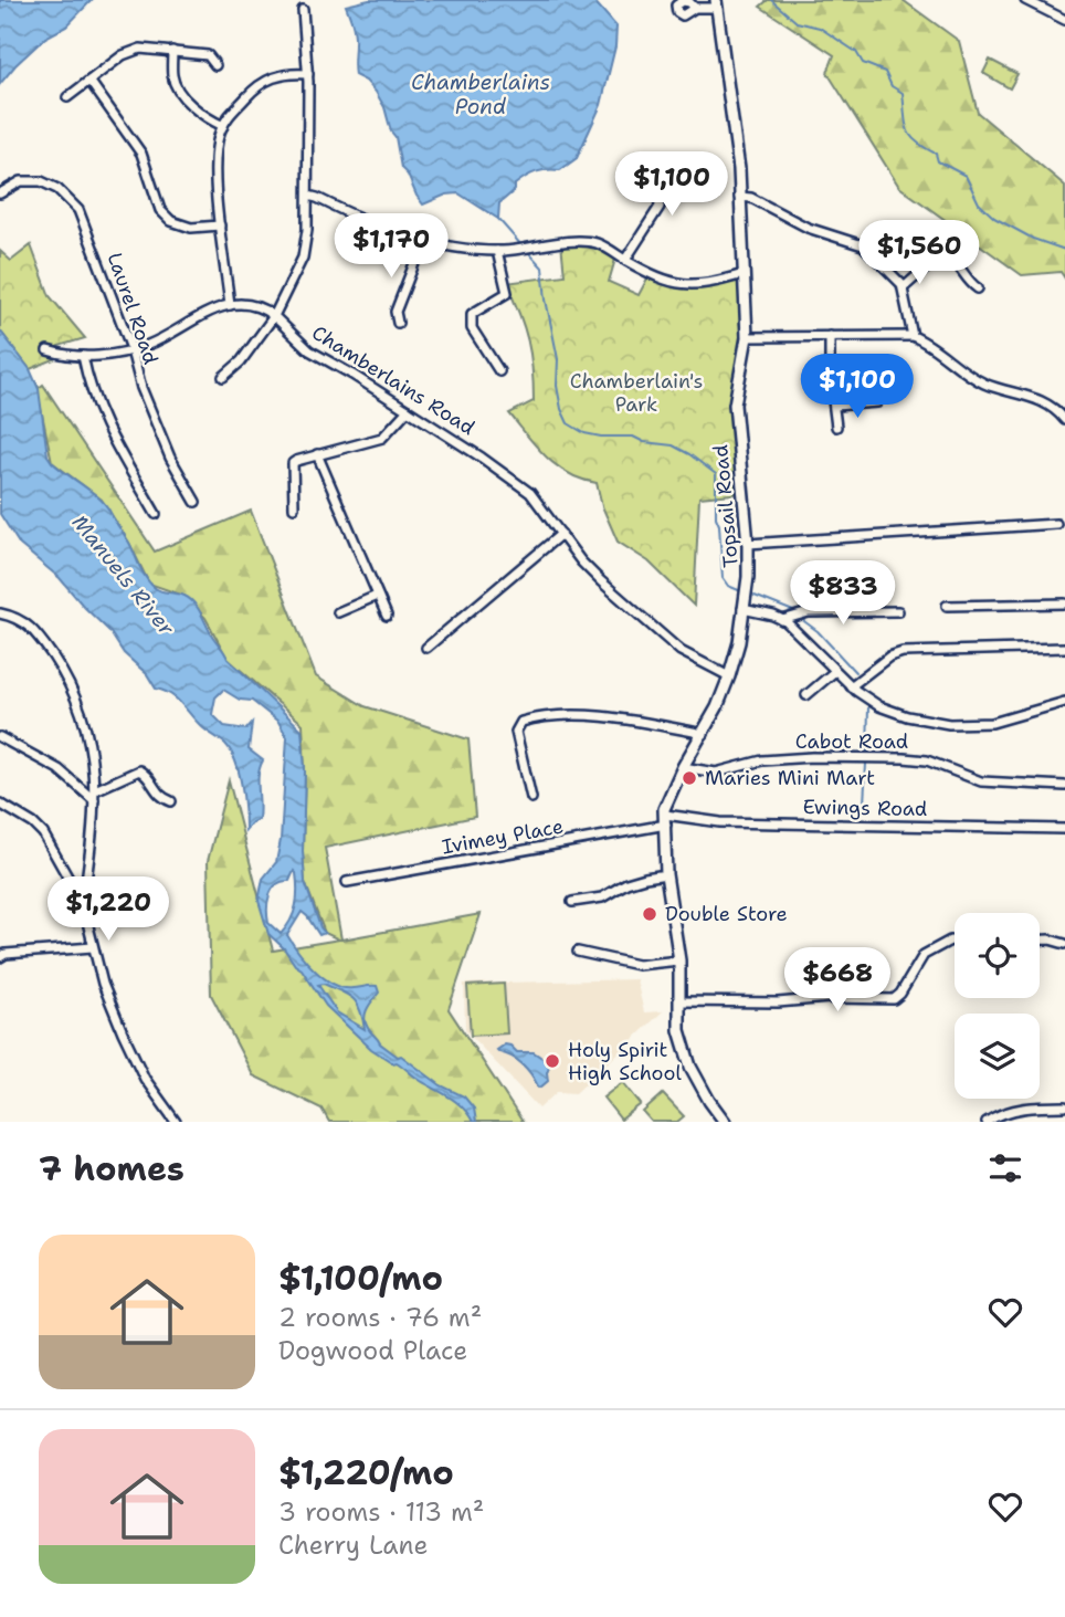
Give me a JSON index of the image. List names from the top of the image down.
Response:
{
  "streets": {
    "main road": ["Topsail Road"],
    "street": [
      "Laurel Road",
      "Chamberlains Road",
      "Cabot Road",
      "Ewings Road",
      "Ivimey Place"
    ]
  },
  "crossings": [
    ["Chamberlains Road", "Topsail Road"],
    ["Topsail Road", "Cabot Road"],
    ["Topsail Road", "Ewings Road"],
    ["Topsail Road", "Ivimey Place"],
    ["Ewings Road", "Ivimey Place"]
  ],
  "water": ["Chamberlains Pond", "Manuels River"],
  "parks": ["Chamberlain's Park"],
  "places": ["Maries Mini Mart", "Double Store", "Holy Spirit High School"],
  "page": {
    "price": [
      "$1,100",
      "$1,170",
      "$1,560",
      "$1,100",
      "$833",
      "$1,220",
      "$668"
    ],
    "heading": "7 homes",
    "list": [
      {
        "name": "$1,100/mo",
        "note": "2 rooms · 76 m² · Dogwood Place"
      },
      {
        "name": "$1,220/mo",
        "note": "3 rooms · 113 m² · Cherry Lane"
      }
    ]
  }
}
